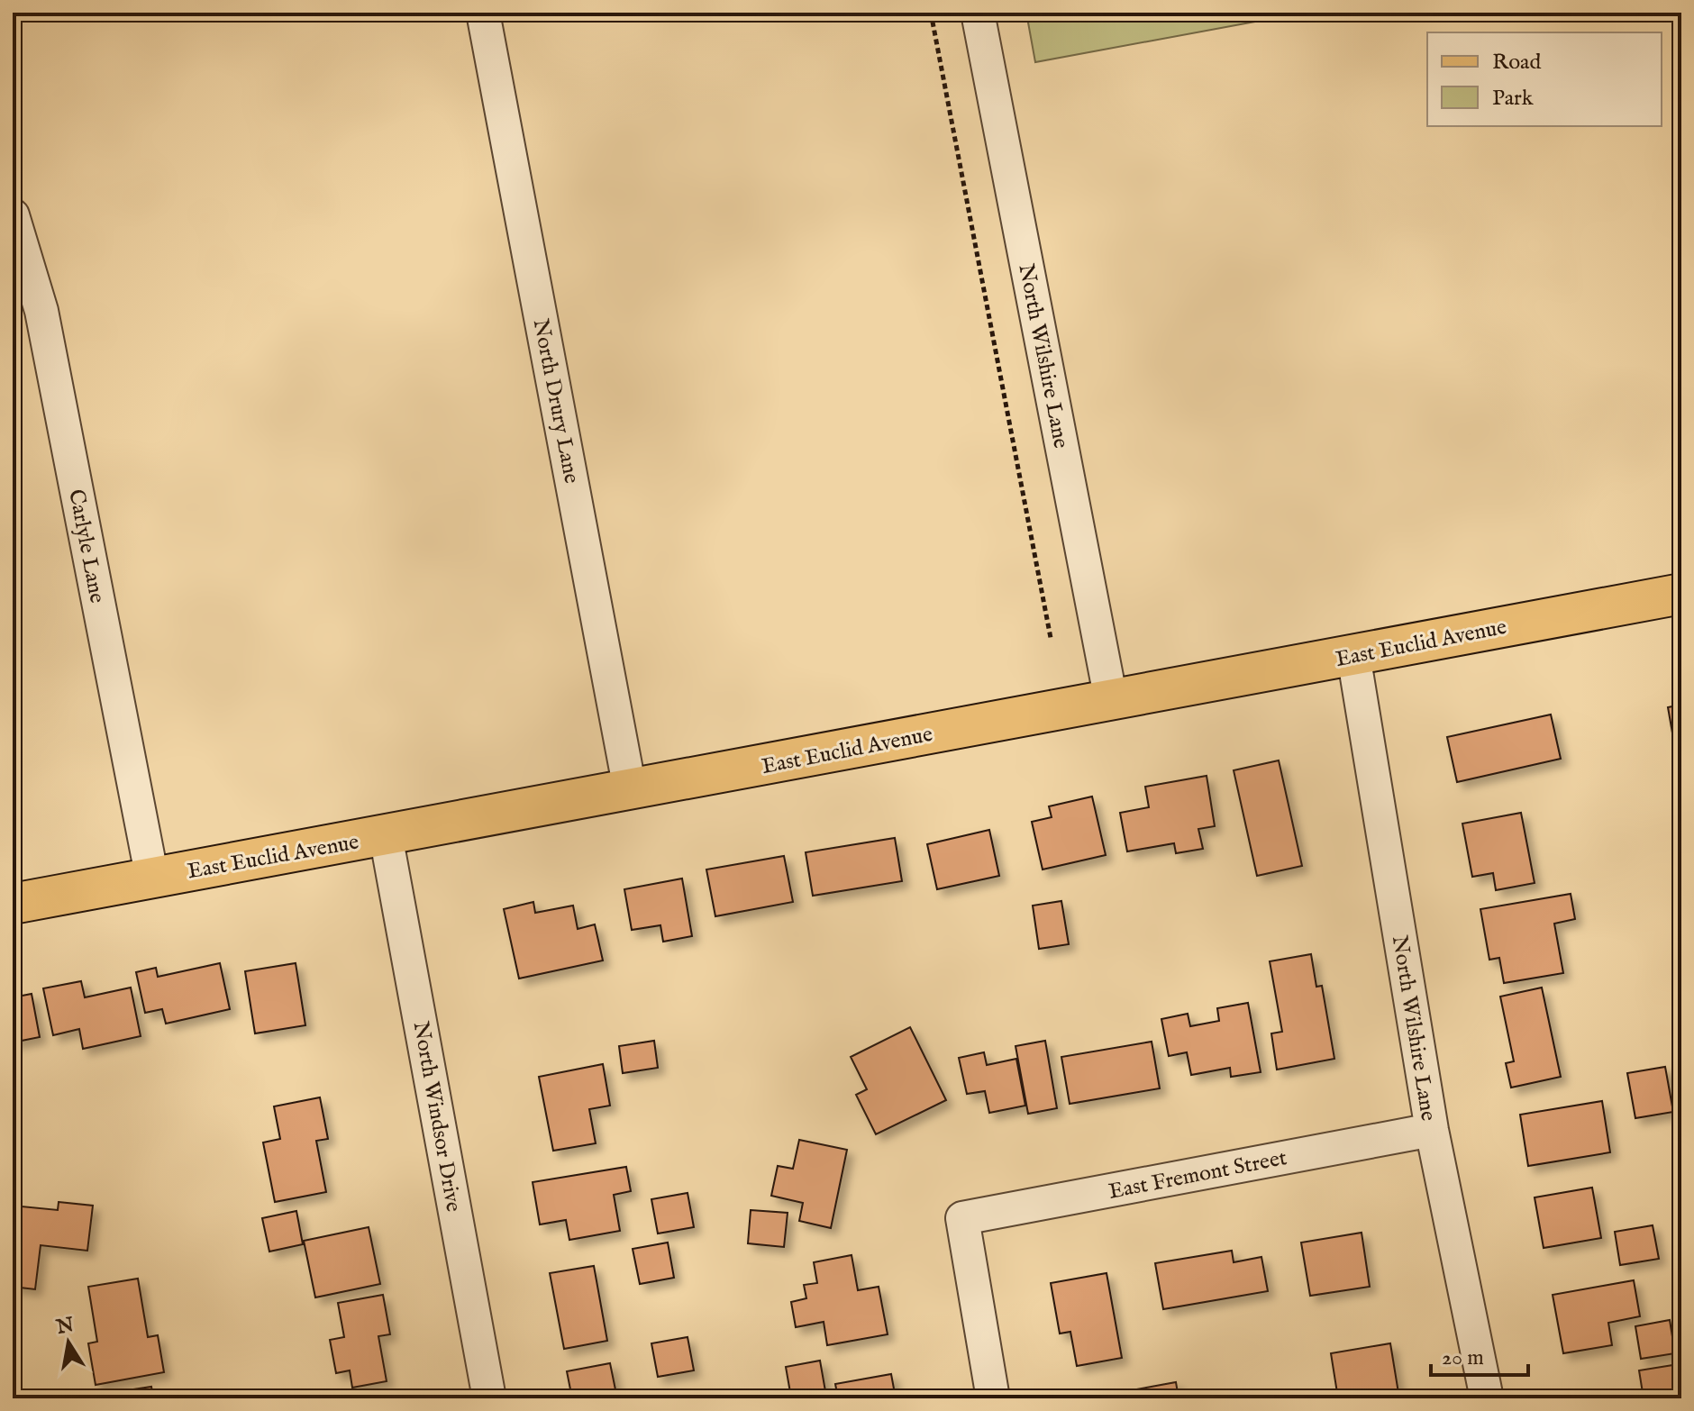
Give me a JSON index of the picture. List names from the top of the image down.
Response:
{
  "streets": {
    "main road": ["East Euclid Avenue"],
    "street": [
      "North Wilshire Lane",
      "North Drury Lane",
      "Carlyle Lane",
      "North Windsor Drive",
      "East Fremont Street"
    ]
  },
  "crossings": [
    ["North Wilshire Lane", "East Euclid Avenue"],
    ["North Wilshire Lane", "East Fremont Street"],
    ["North Drury Lane", "East Euclid Avenue"],
    ["Carlyle Lane", "East Euclid Avenue"],
    ["East Euclid Avenue", "North Windsor Drive"]
  ],
  "legend": ["Road", "Park"],
  "scale_bar": "20 m",
  "north": "top"
}
